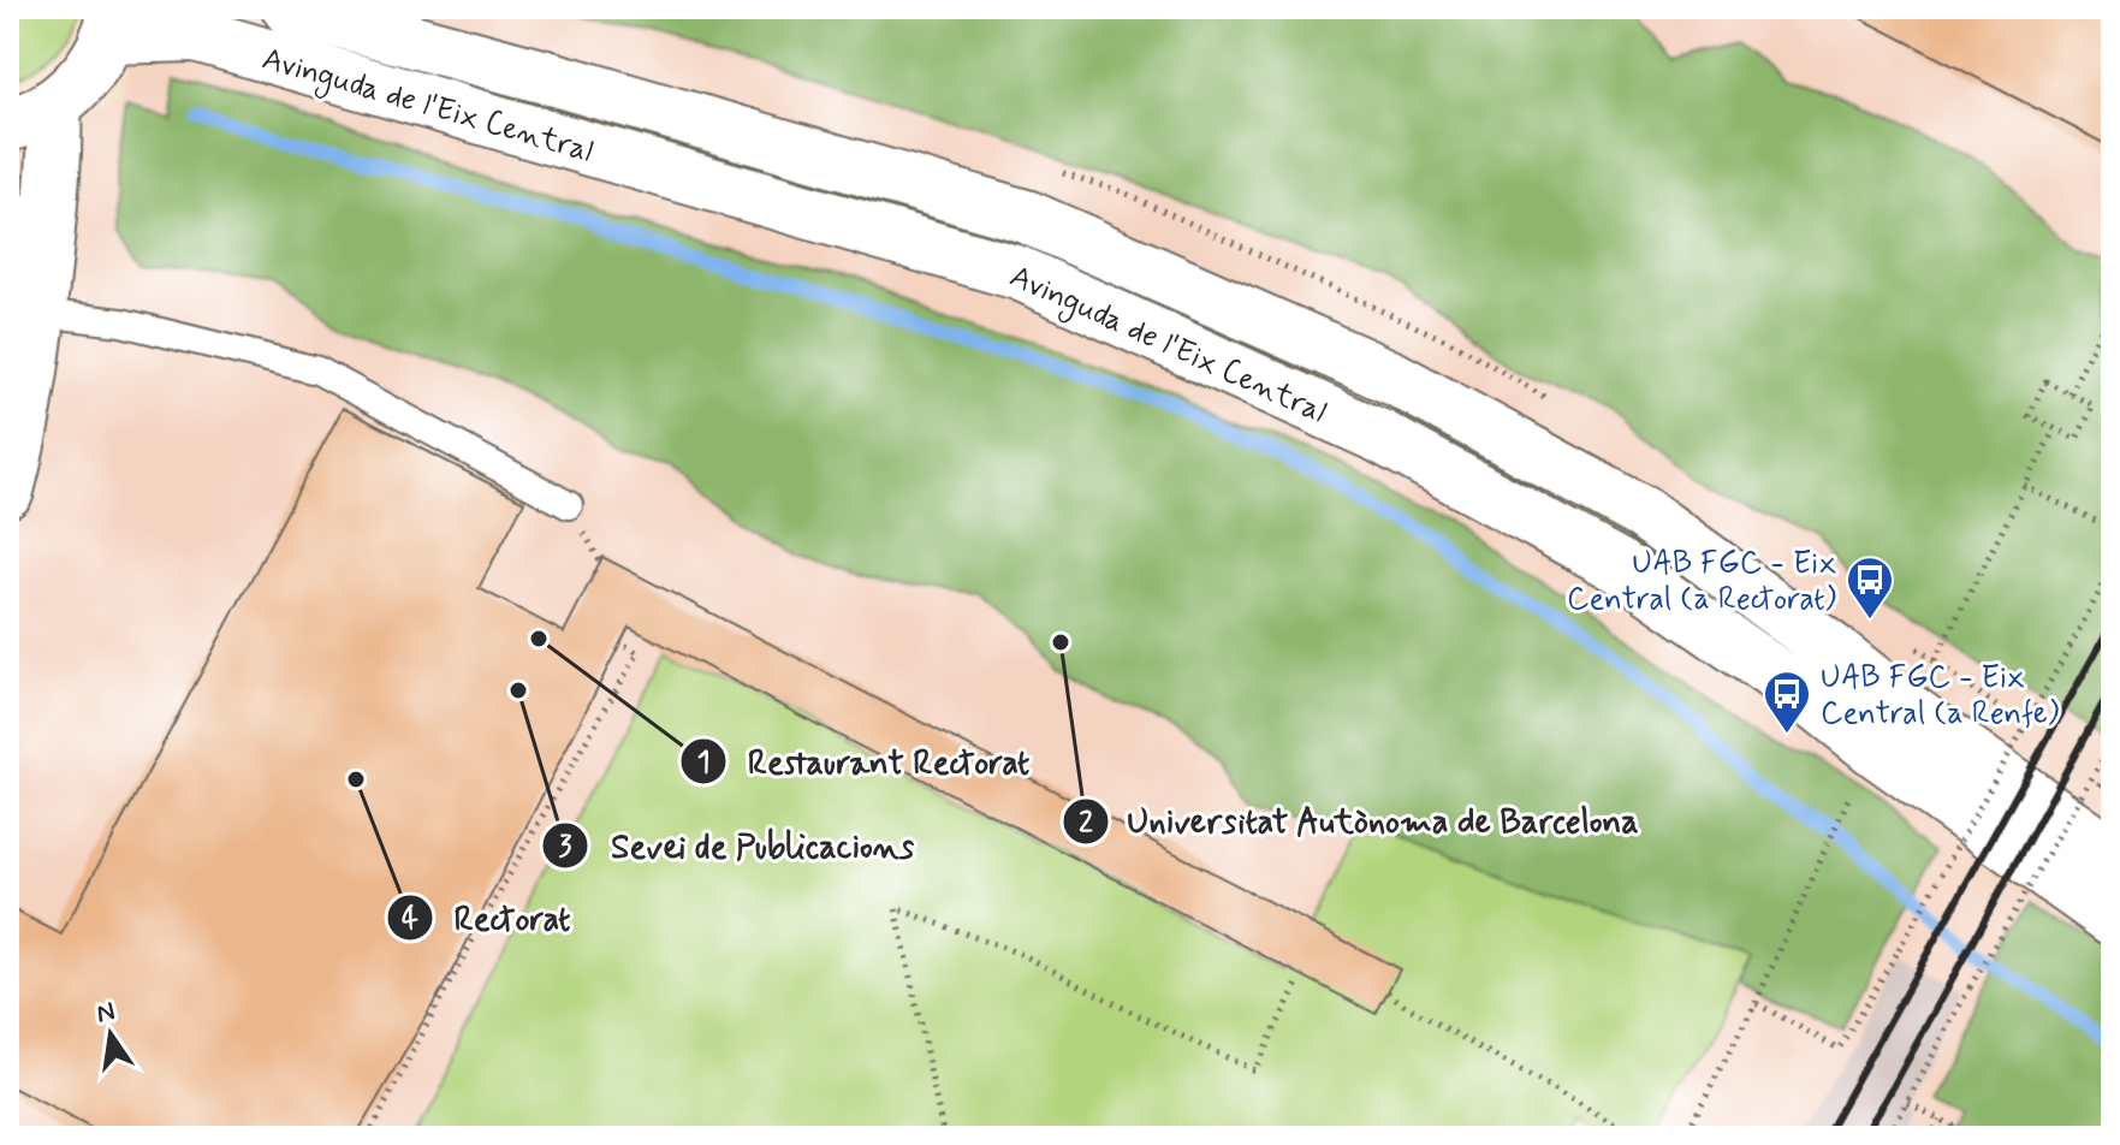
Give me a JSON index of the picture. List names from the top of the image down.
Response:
{
  "streets": {
    "street": ["Avinguda de l'Eix Central"]
  },
  "places": {
    "bus stop": ["UAB FGC - Eix Central (a Rectorat)", "UAB FGC - Eix Central (a Renfe)"],
    "other": [
      "Restaurant Rectorat",
      "Universitat Autònoma de Barcelona",
      "Sevei de Publicacions",
      "Rectorat"
    ]
  },
  "north": "top"
}
